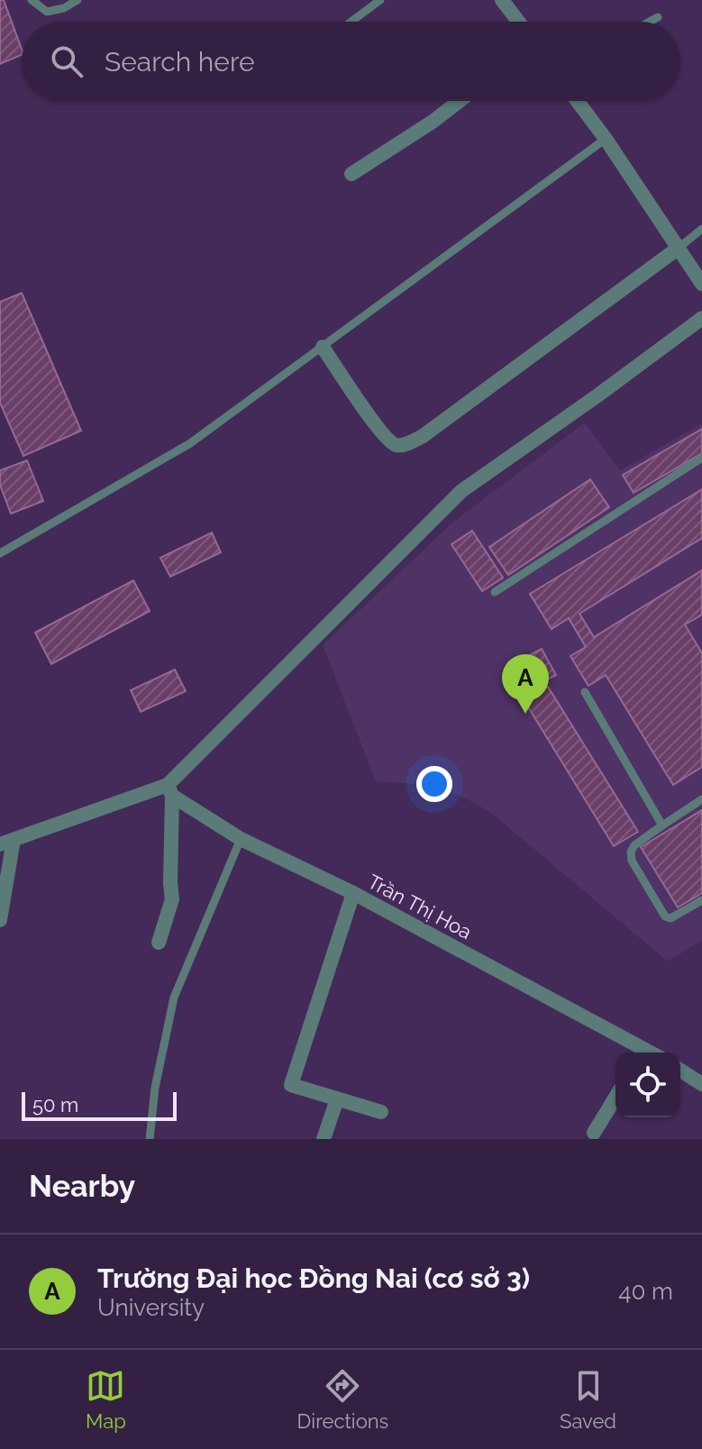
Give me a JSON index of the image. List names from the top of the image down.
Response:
{
  "streets": {
    "street": ["Trần Thị Hoa"]
  },
  "scale_bar": "50 m",
  "page": {
    "search": "Search here",
    "pins": "A",
    "scale": "50 m",
    "heading": "Nearby",
    "list": [
      {
        "mark": "A",
        "name": "Trường Đại học Đồng Nai (cơ sở 3)",
        "note": "University",
        "value": "40 m"
      }
    ],
    "nav": ["Map", "Directions", "Saved"]
  }
}
